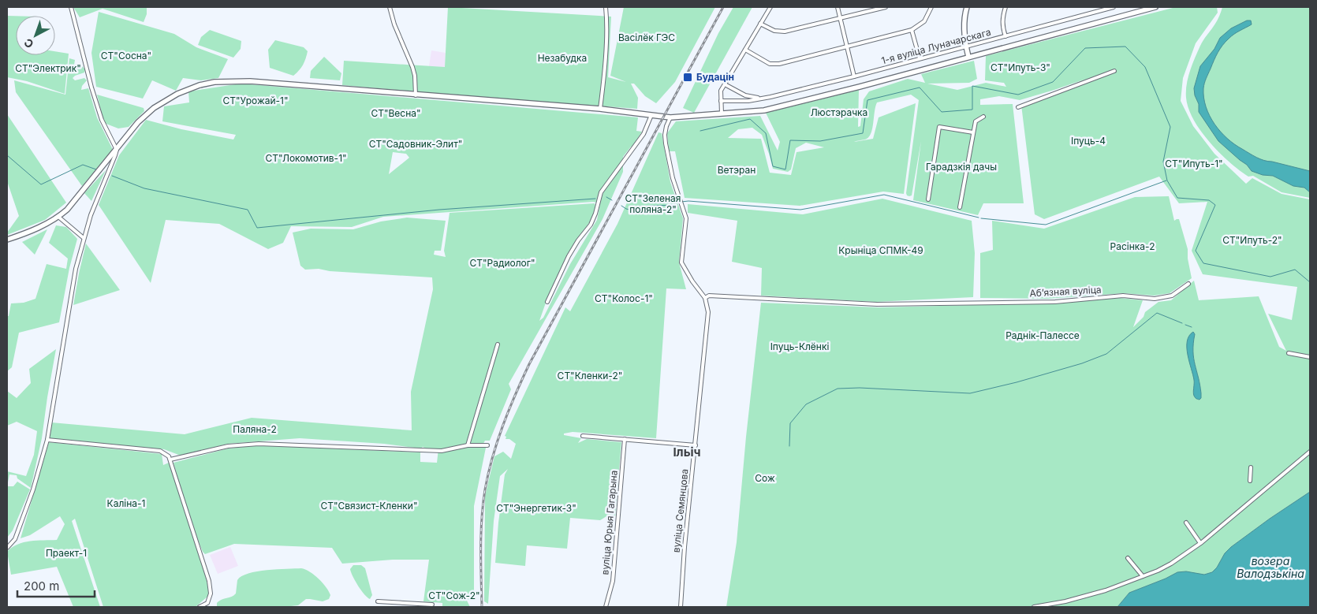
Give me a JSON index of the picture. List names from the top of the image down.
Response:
{
  "streets": {
    "street": [
      "1-я вуліца Луначарскага",
      "Абʼязная вуліца",
      "вуліца Семянцова",
      "вуліца Юрыя Гагарына"
    ]
  },
  "crossings": [
    ["Абʼязная вуліца", "вуліца Семянцова"]
  ],
  "districts": ["Ільіч"],
  "water": ["возера Валодзькіна"],
  "parks": [
    "Васілёк ГЭС",
    "СТ\"Сосна\"",
    "Незабудка",
    "СТ\"Ипуть-3\"",
    "СТ\"Электрик\"",
    "СТ\"Урожай-1\"",
    "Люстэрачка",
    "СТ\"Весна\"",
    "Іпуць-4",
    "СТ\"Садовник-Элит\"",
    "СТ\"Локомотив-1\"",
    "СТ\"Ипуть-1\"",
    "Гарадзкія дачы",
    "Ветэран",
    "СТ\"Зеленая поляна-2\"",
    "СТ\"Ипуть-2\"",
    "Расінка-2",
    "Крыніца СПМК-49",
    "СТ\"Радиолог\"",
    "СТ\"Колос-1\"",
    "Раднік-Палессе",
    "Іпуць-Клёнкі",
    "СТ\"Кленки-2\"",
    "Паляна-2",
    "Сож",
    "Каліна-1",
    "СТ\"Связист-Кленки\"",
    "СТ\"Энергетик-3\"",
    "Праект-1",
    "СТ\"Сож-2\""
  ],
  "places": {
    "transit": ["Будацін"]
  },
  "scale_bar": "200 m",
  "north": "bottom left"
}
